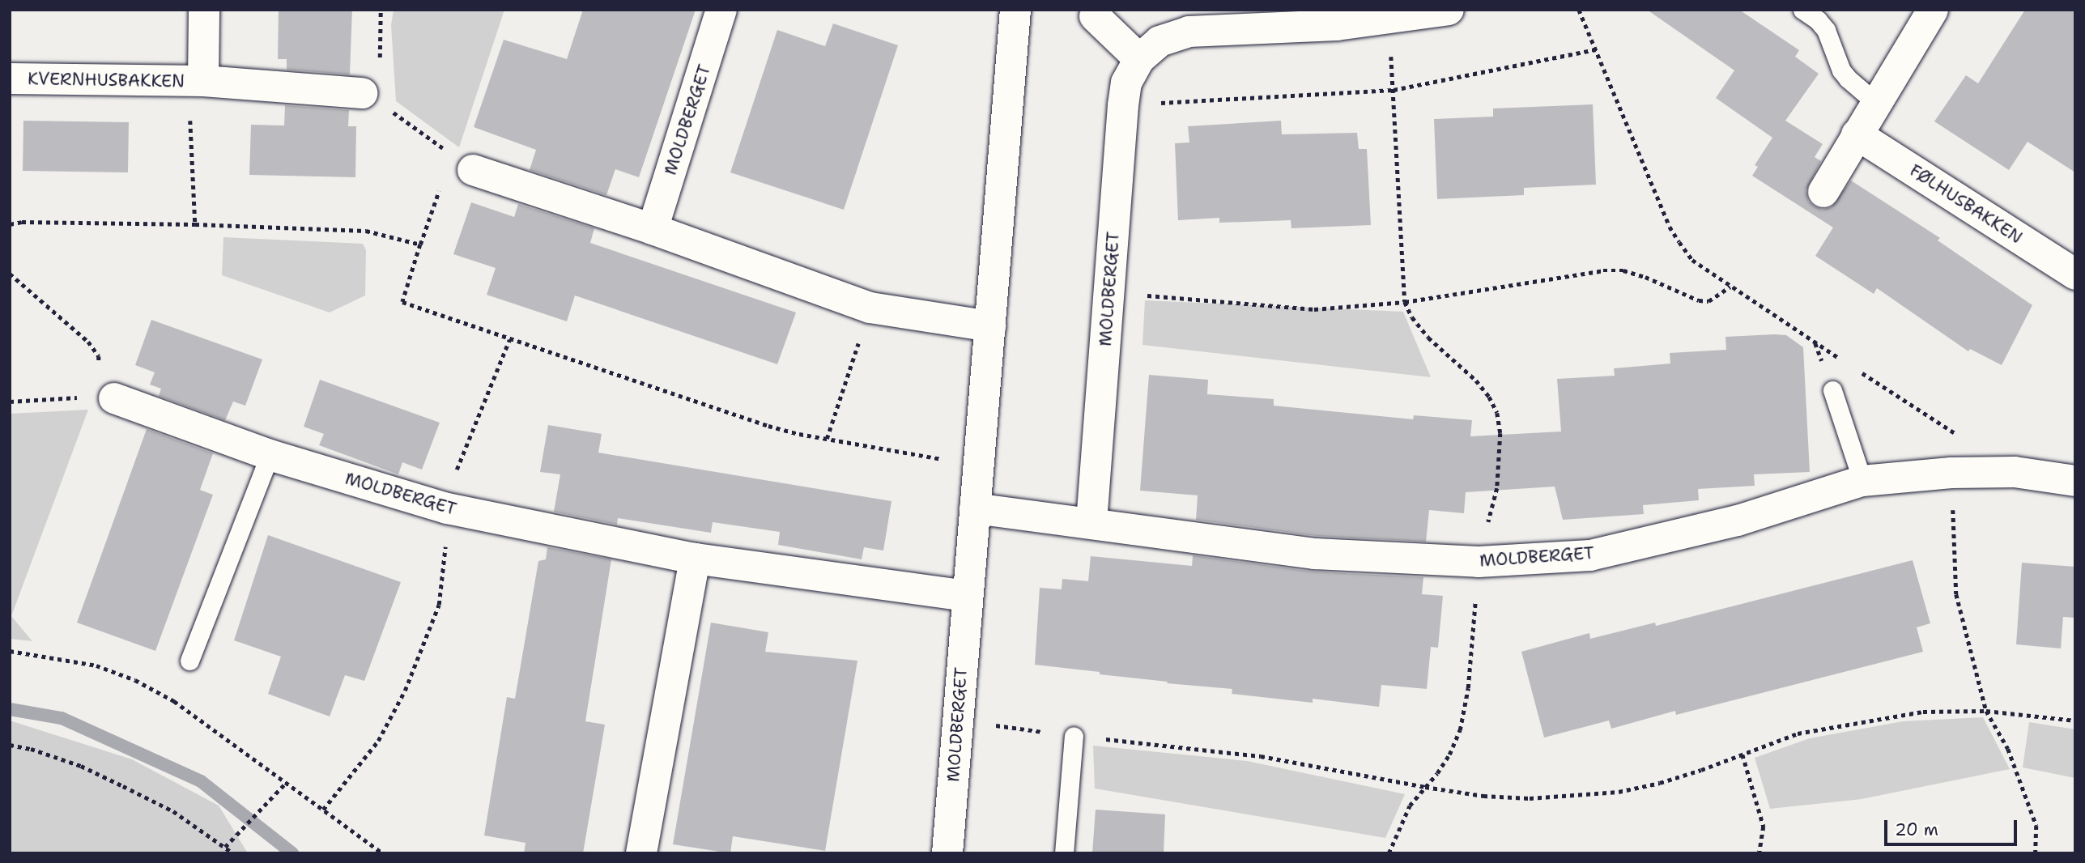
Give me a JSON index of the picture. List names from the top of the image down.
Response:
{
  "streets": {
    "street": ["KVERNHUSBAKKEN", "MOLDBERGET", "FØLHUSBAKKEN"]
  },
  "scale_bar": "20 m"
}
